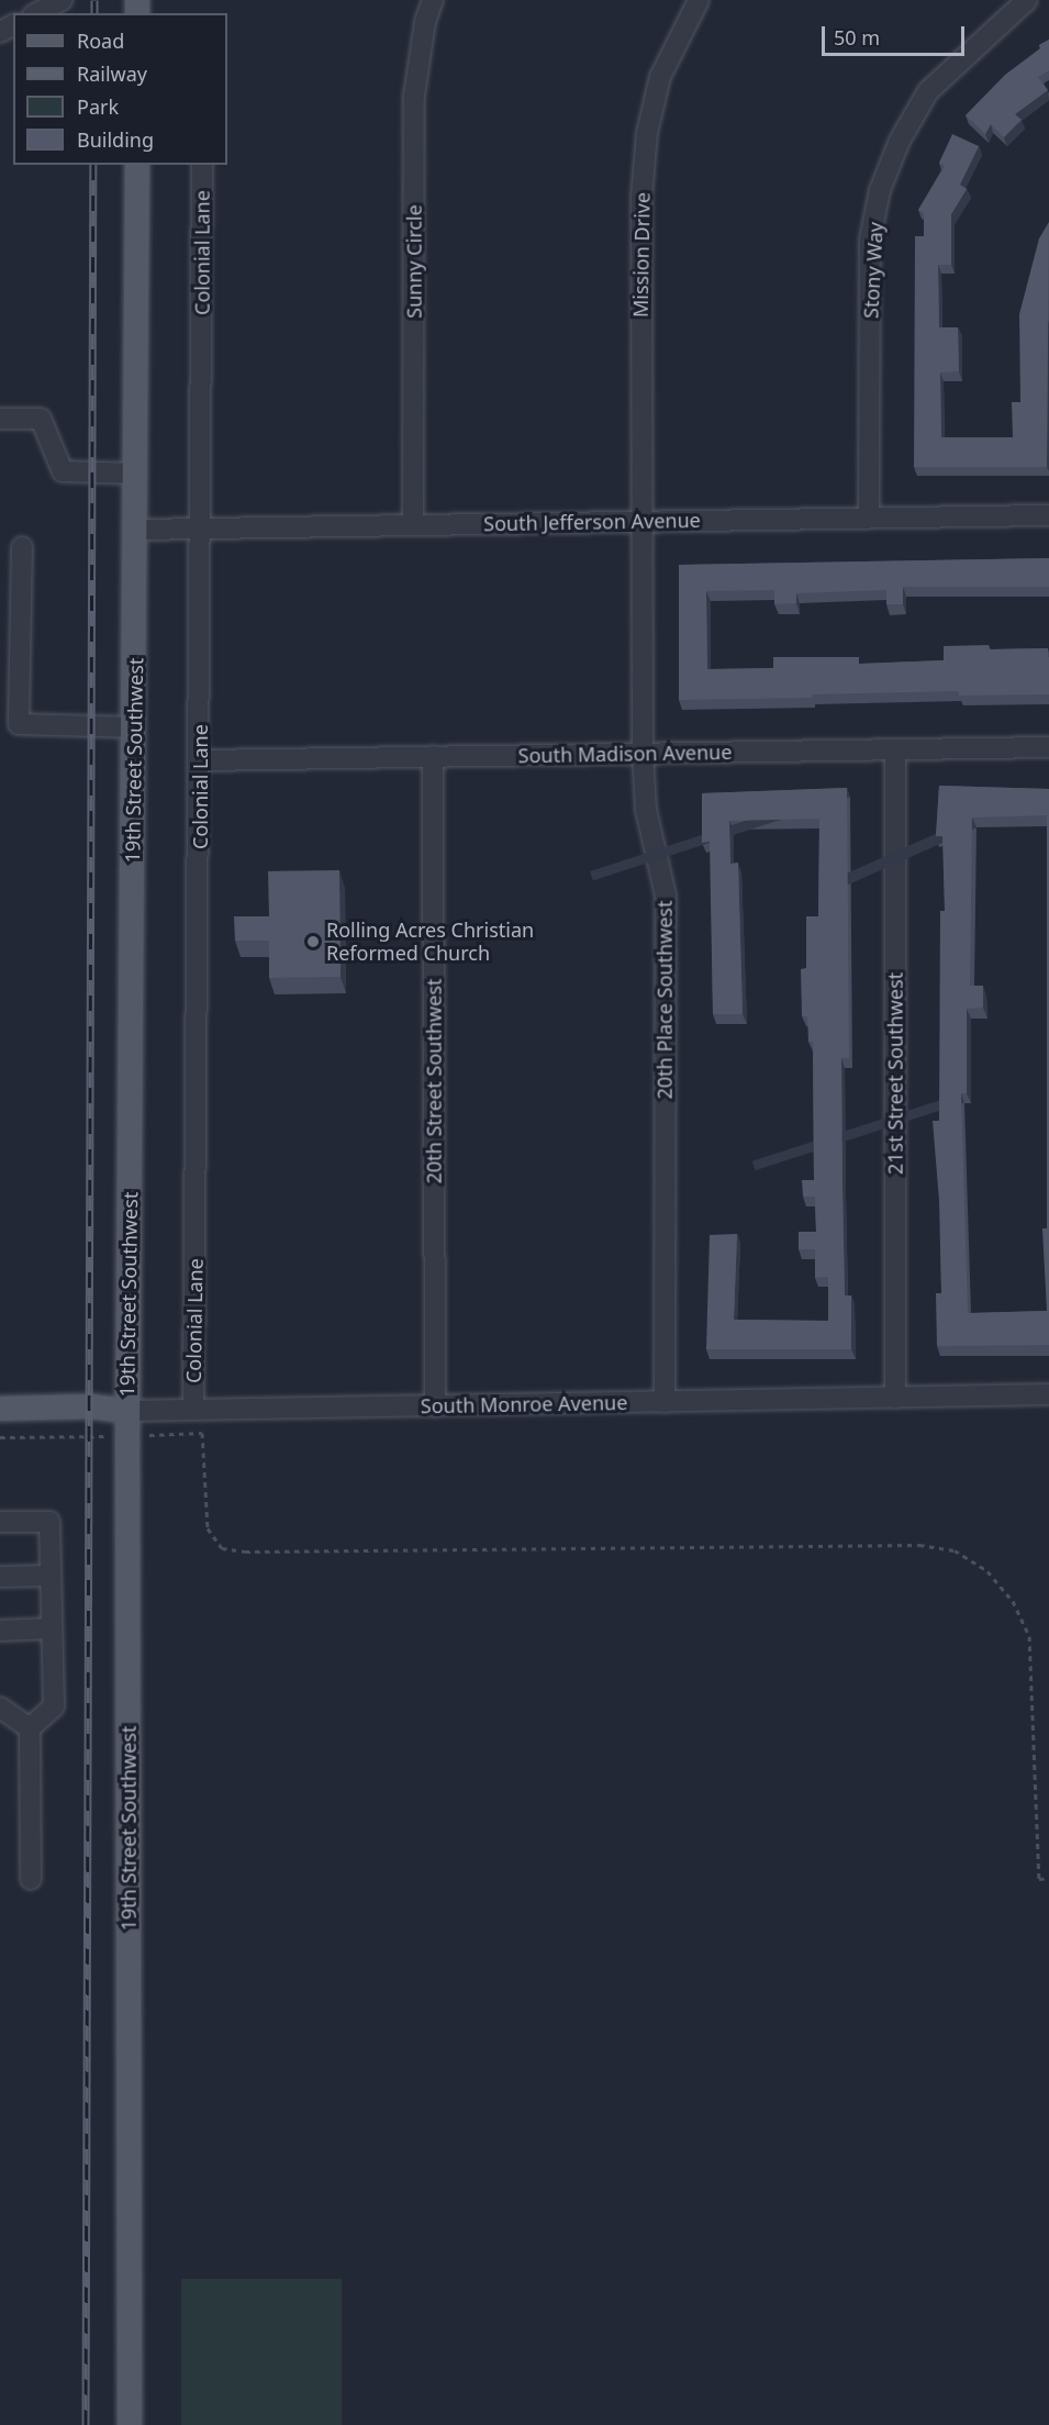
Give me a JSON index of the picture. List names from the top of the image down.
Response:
{
  "streets": {
    "main road": ["19th Street Southwest", "South Monroe Avenue"],
    "street": [
      "Colonial Lane",
      "Mission Drive",
      "Sunny Circle",
      "Stony Way",
      "South Jefferson Avenue",
      "South Madison Avenue",
      "20th Place Southwest",
      "21st Street Southwest",
      "20th Street Southwest"
    ]
  },
  "crossings": [
    ["Colonial Lane", "South Jefferson Avenue"],
    ["Colonial Lane", "South Madison Avenue"],
    ["Colonial Lane", "South Monroe Avenue"],
    ["Mission Drive", "South Jefferson Avenue"],
    ["Mission Drive", "20th Place Southwest"],
    ["Sunny Circle", "South Jefferson Avenue"],
    ["Stony Way", "South Jefferson Avenue"],
    ["South Jefferson Avenue", "19th Street Southwest"],
    ["South Jefferson Avenue", "20th Place Southwest"],
    ["South Madison Avenue", "20th Place Southwest"],
    ["South Madison Avenue", "21st Street Southwest"],
    ["South Madison Avenue", "20th Street Southwest"],
    ["19th Street Southwest", "South Monroe Avenue"],
    ["20th Place Southwest", "South Monroe Avenue"],
    ["21st Street Southwest", "South Monroe Avenue"],
    ["20th Street Southwest", "South Monroe Avenue"]
  ],
  "places": ["Rolling Acres Christian Reformed Church"],
  "legend": [
    "Road",
    "Railway",
    "Park",
    "Building"
  ],
  "scale_bar": "50 m"
}
